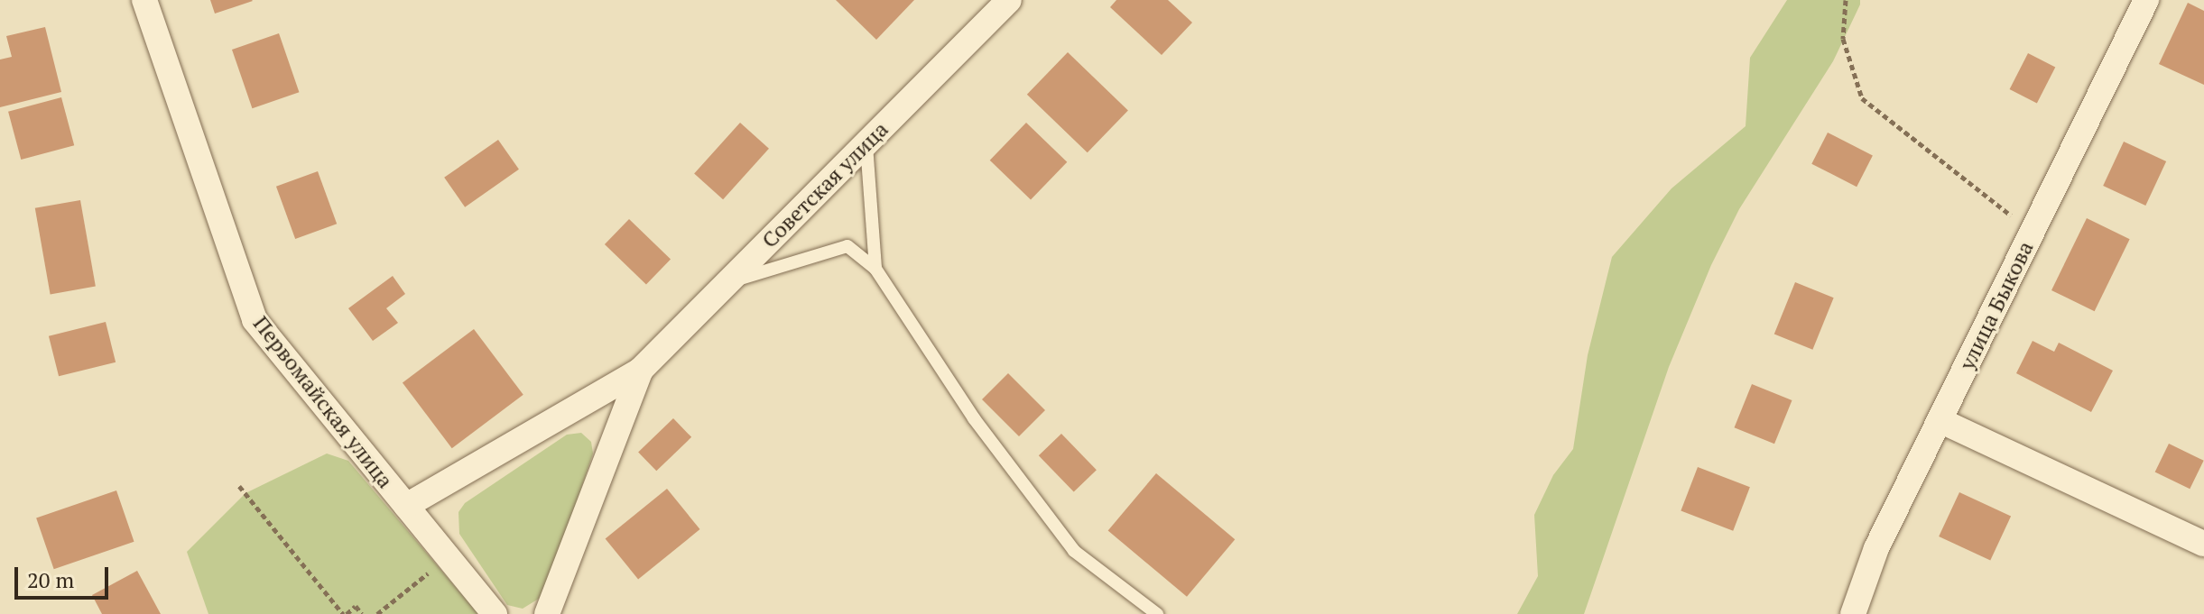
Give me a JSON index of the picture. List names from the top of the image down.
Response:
{
  "streets": {
    "street": ["Советская улица", "улица Быкова", "Первомайская улица"]
  },
  "crossings": [
    ["Советская улица", "Первомайская улица"]
  ],
  "scale_bar": "20 m"
}
